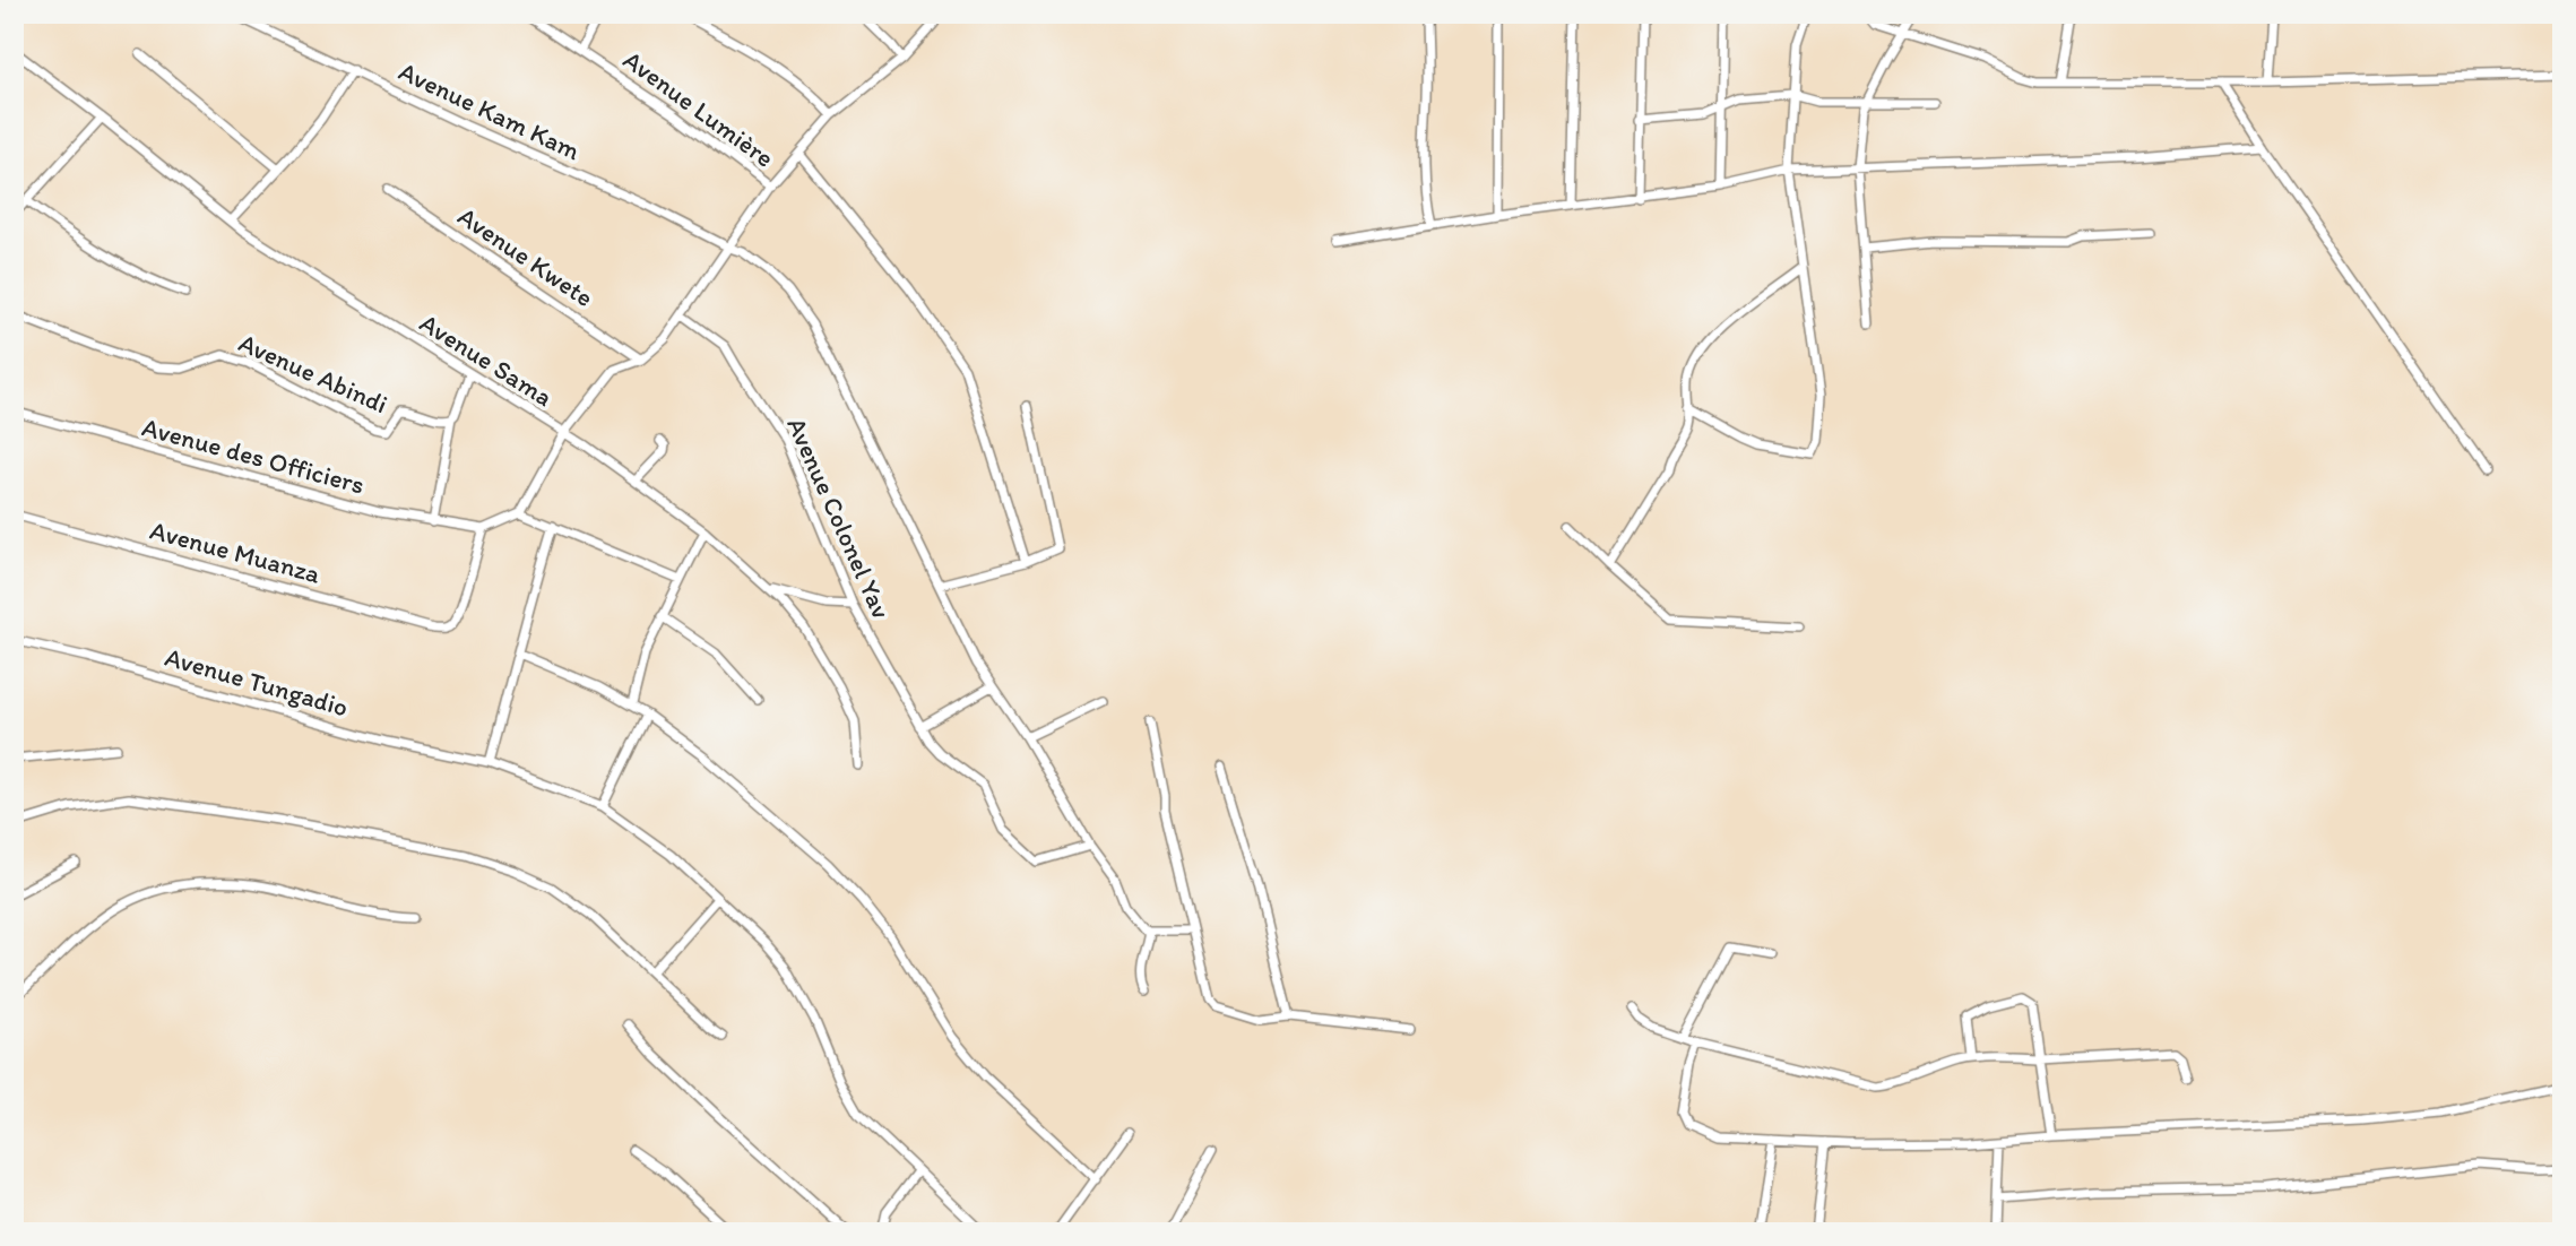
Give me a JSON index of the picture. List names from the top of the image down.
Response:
{
  "streets": {
    "street": [
      "Avenue Lumière",
      "Avenue Kam Kam",
      "Avenue Kwete",
      "Avenue Sama",
      "Avenue Abindi",
      "Avenue des Officiers",
      "Avenue Colonel Yav",
      "Avenue Muanza",
      "Avenue Tungadio"
    ]
  },
  "crossings": [
    ["Avenue Kam Kam", "Avenue Colonel Yav"],
    ["Avenue des Officiers", "Avenue Muanza"]
  ]
}
